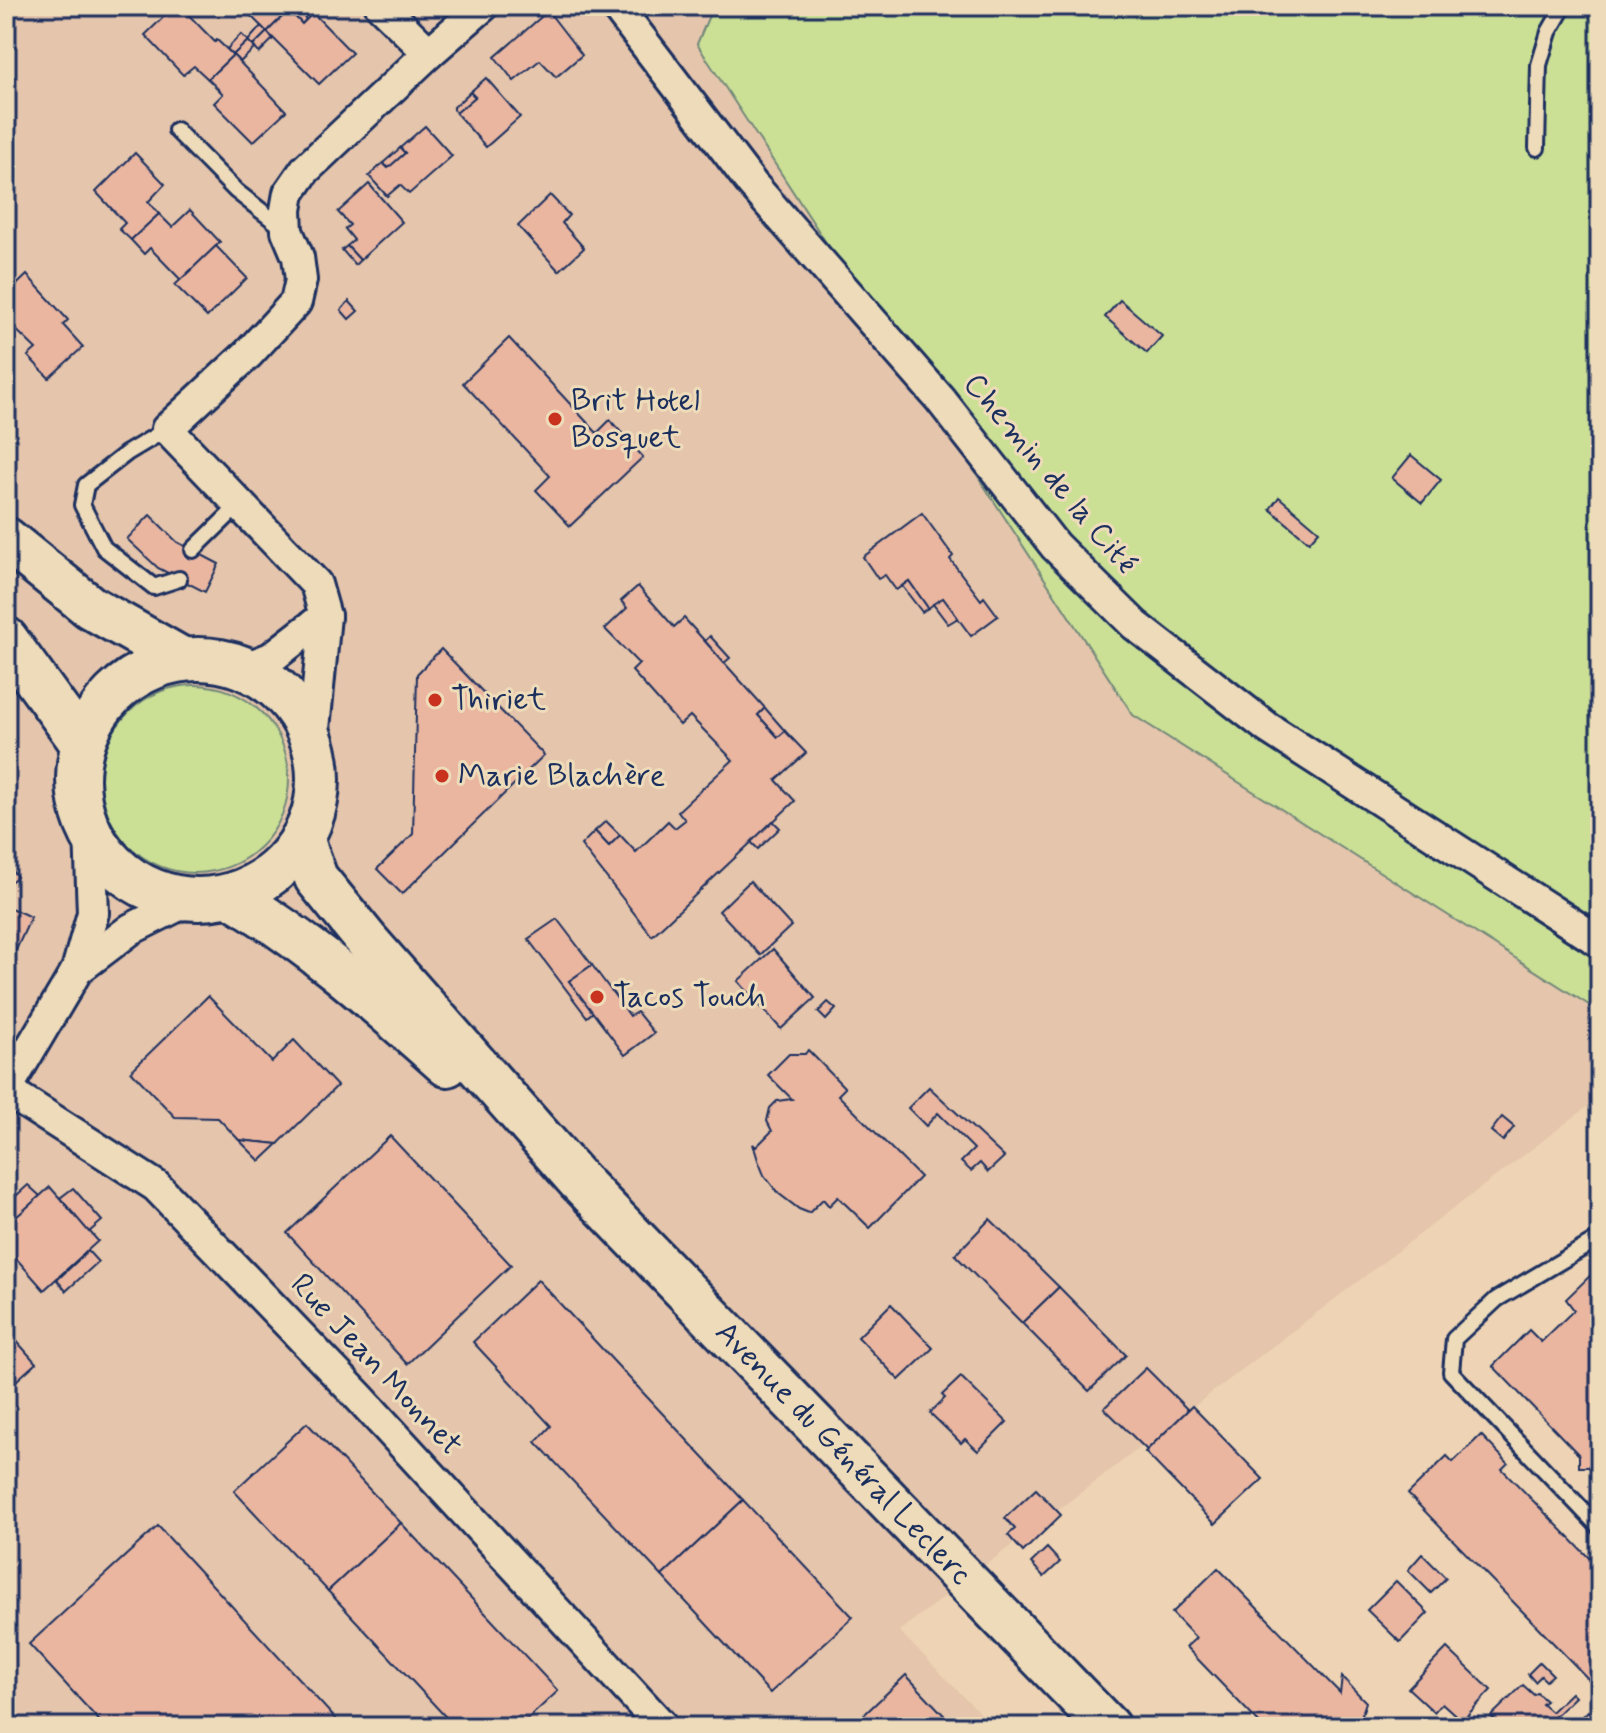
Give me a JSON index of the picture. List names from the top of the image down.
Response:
{
  "streets": {
    "main road": ["Avenue du Général Leclerc"],
    "street": ["Chemin de la Cité", "Rue Jean Monnet"]
  },
  "crossings": [
    ["Rue Jean Monnet", "Avenue du Général Leclerc"]
  ],
  "places": [
    "Brit Hotel Bosquet",
    "Thiriet",
    "Marie Blachère",
    "Tacos Touch"
  ]
}
